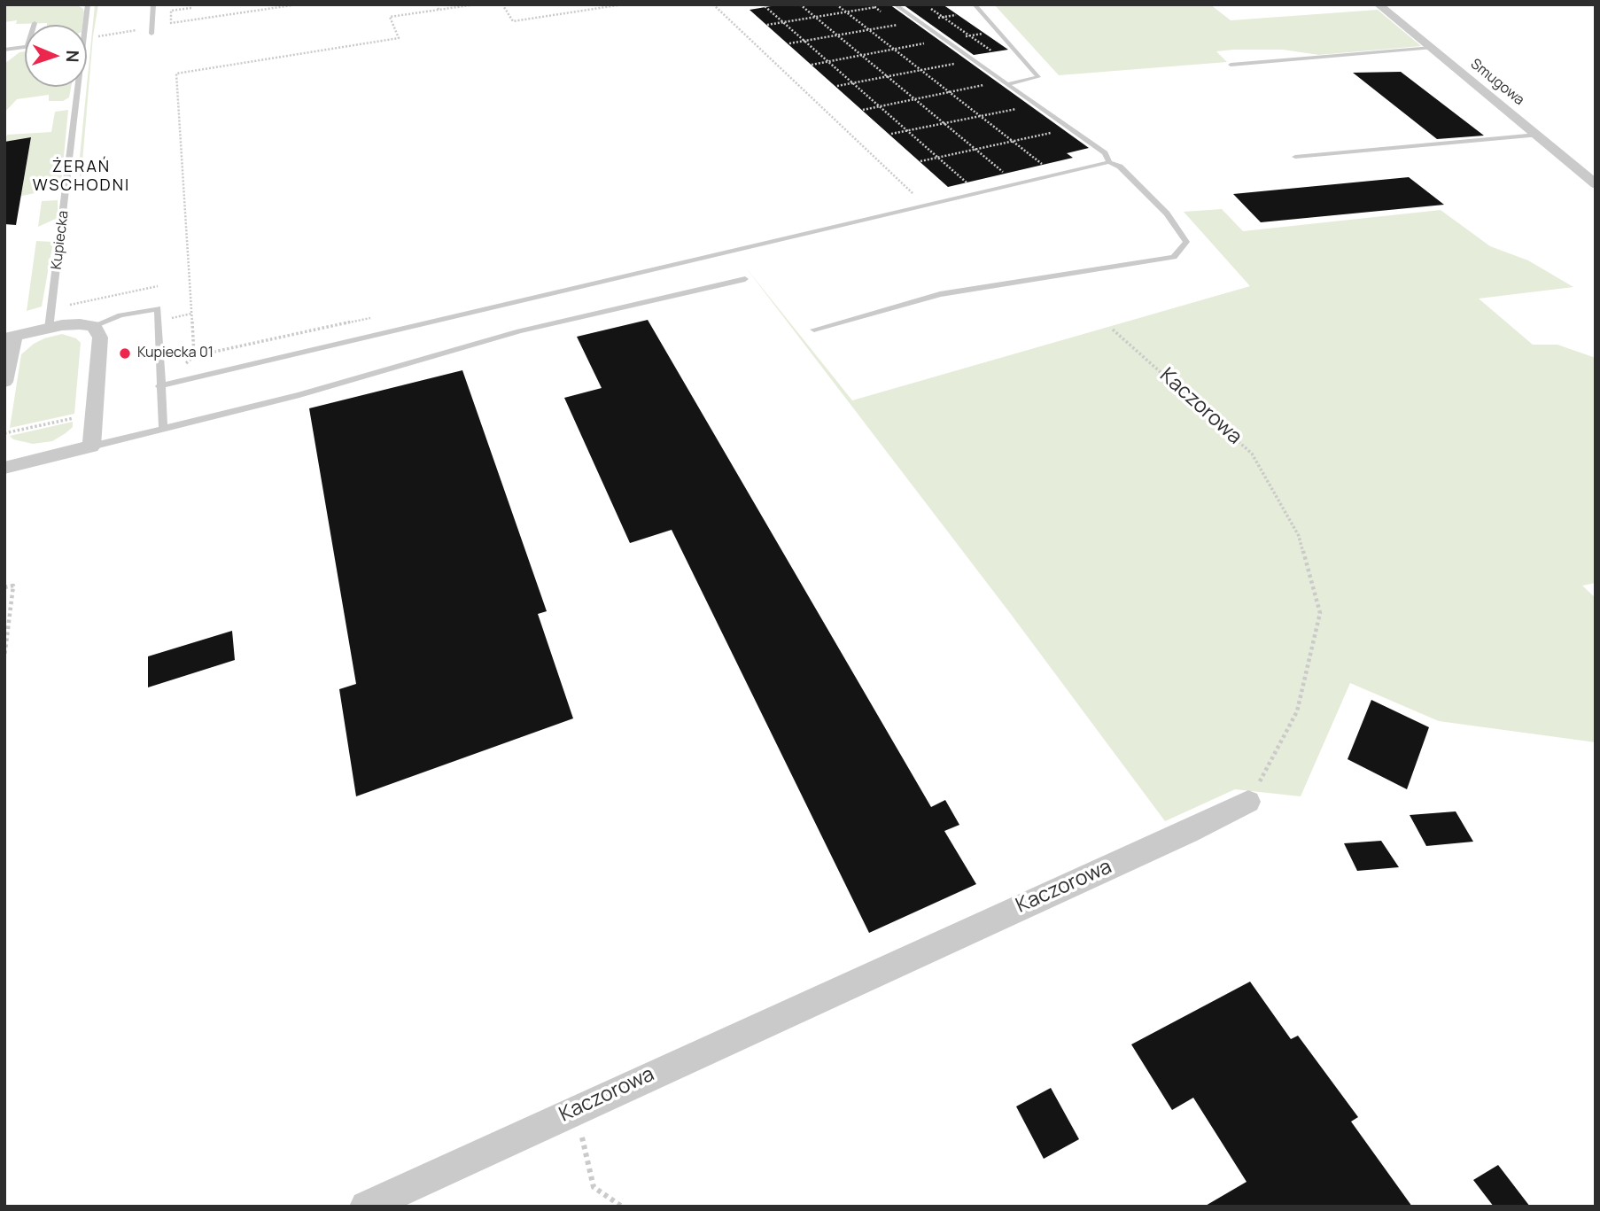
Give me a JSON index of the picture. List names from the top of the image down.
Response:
{
  "streets": {
    "street": ["Smugowa", "Kaczorowa"],
    "lane": ["Kupiecka"]
  },
  "districts": ["ŻERAŃ WSCHODNI"],
  "places": ["Kupiecka 01"],
  "north": "right"
}
